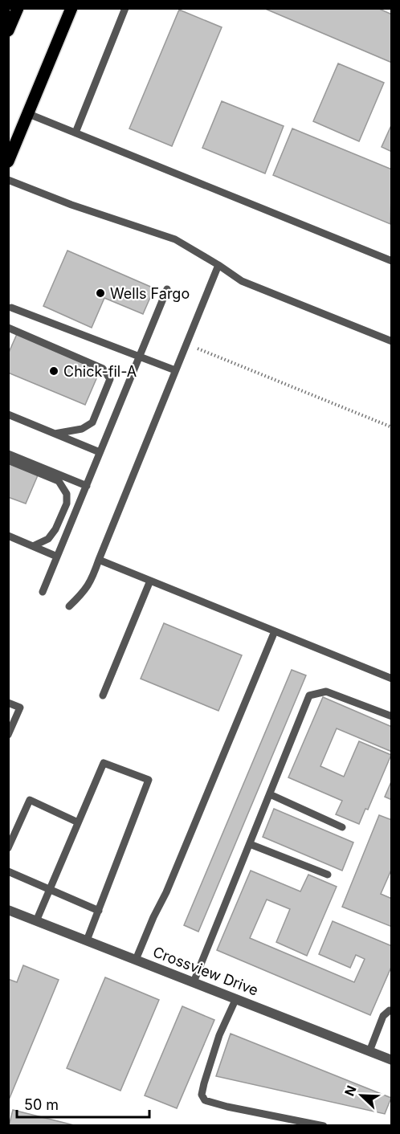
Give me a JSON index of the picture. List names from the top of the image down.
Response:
{
  "streets": {
    "street": ["Crossview Drive"]
  },
  "places": ["Wells Fargo", "Chick-fil-A"],
  "scale_bar": "50 m",
  "north": "top left"
}
